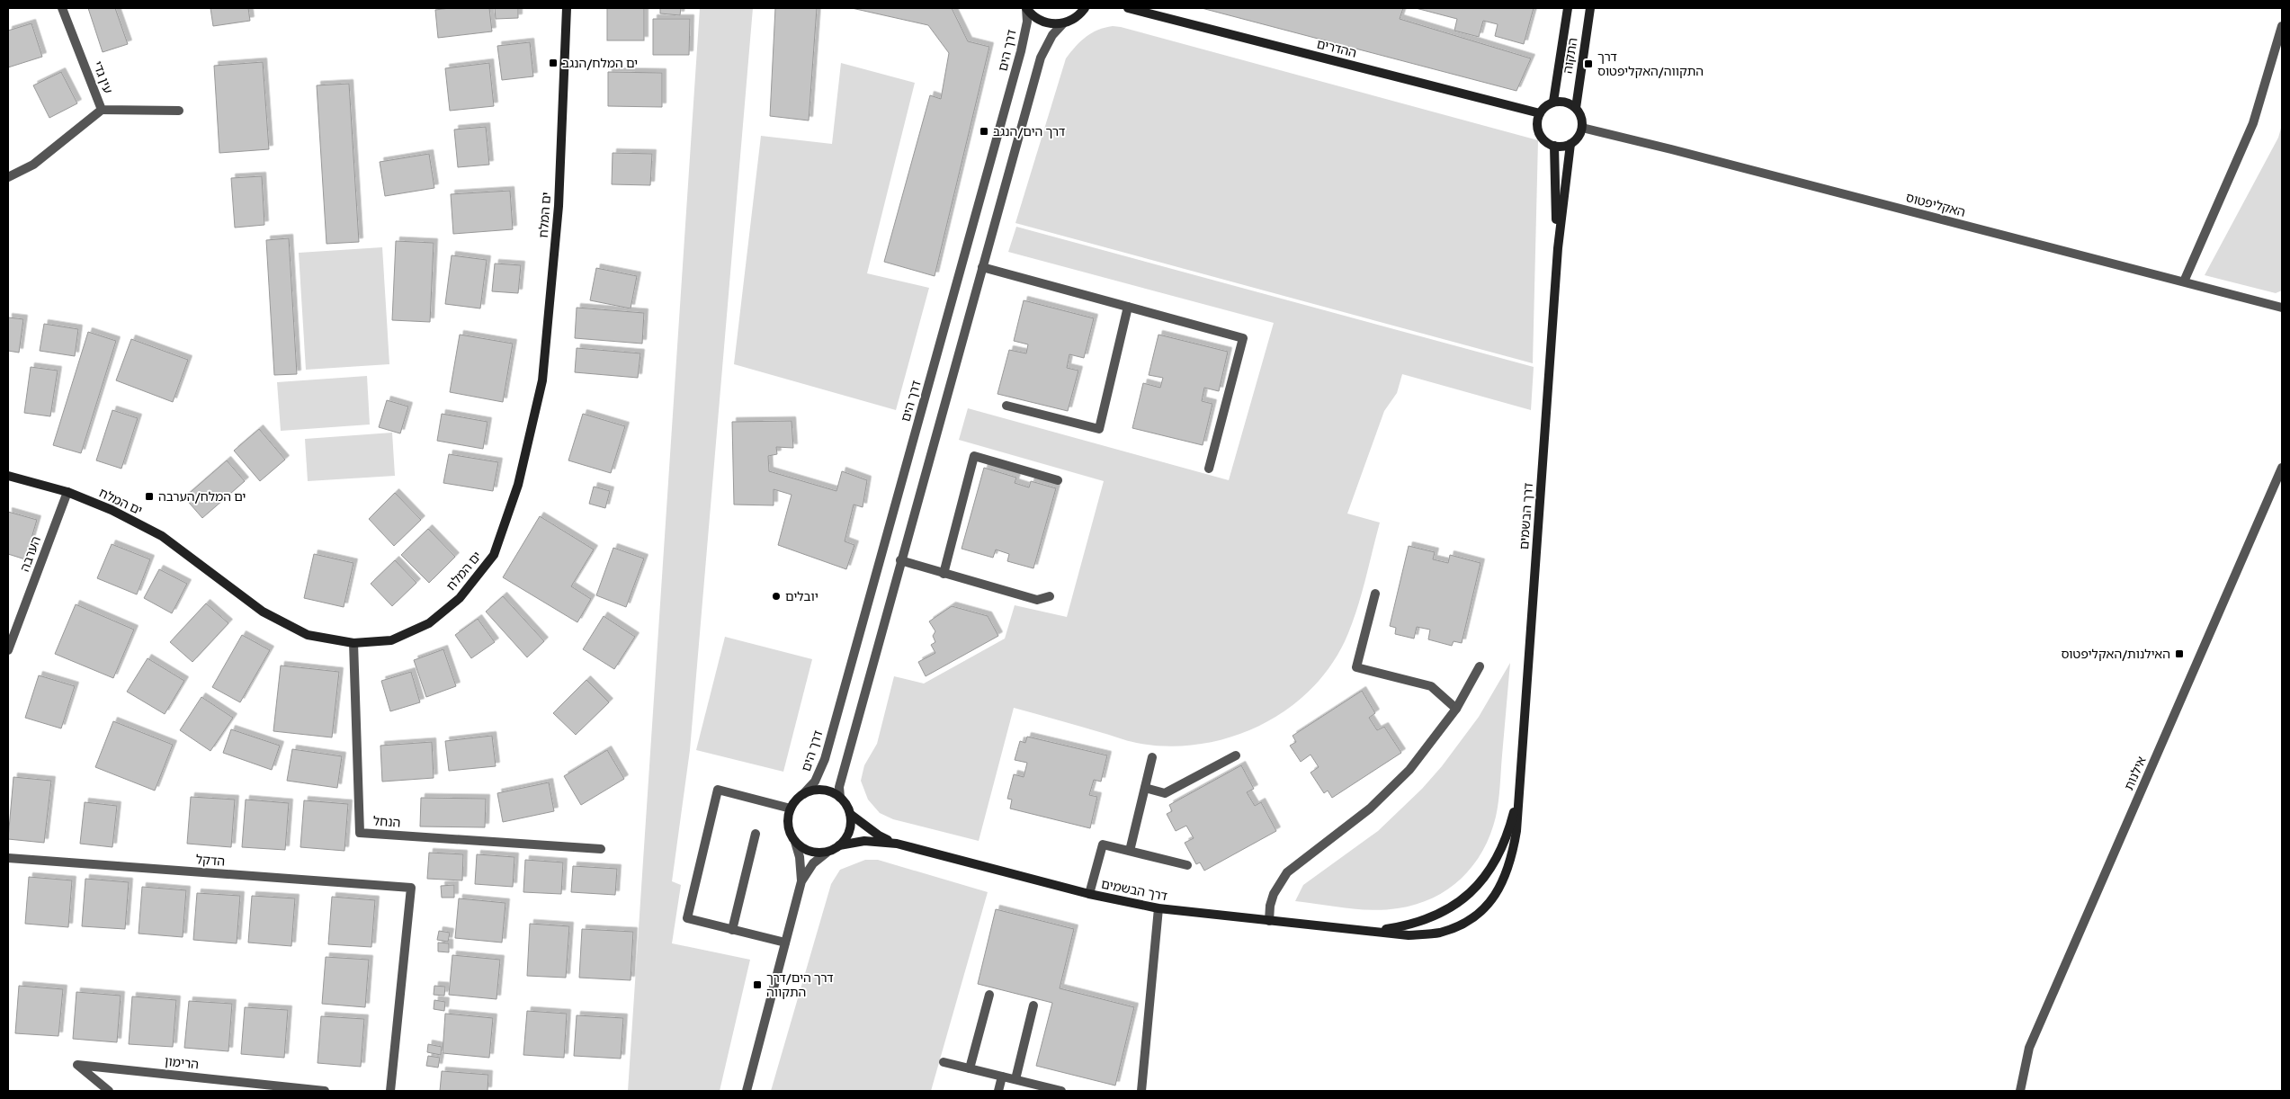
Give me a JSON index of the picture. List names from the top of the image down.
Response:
{
  "streets": {
    "street": [
      "ההדרים",
      "דרך הים",
      "התקוה",
      "עין גדי",
      "האקליפטוס",
      "ים המלח",
      "דרך הבשמים",
      "הערבה",
      "אילנות",
      "הנחל",
      "הדקל",
      "הרימון"
    ]
  },
  "crossings": [
    ["ההדרים", "התקוה"],
    ["ההדרים", "האקליפטוס"],
    ["ההדרים", "דרך הבשמים"],
    ["דרך הים", "דרך הבשמים"],
    ["התקוה", "האקליפטוס"],
    ["התקוה", "דרך הבשמים"],
    ["האקליפטוס", "דרך הבשמים"],
    ["ים המלח", "הערבה"],
    ["ים המלח", "הנחל"]
  ],
  "places": {
    "transit": [
      "ים המלח/הנגב",
      "דרך התקווה/האקליפטוס",
      "דרך הים/הנגב",
      "ים המלח/הערבה",
      "האילנות/האקליפטוס",
      "דרך הים/דרך התקווה"
    ],
    "other": ["יובלים"]
  }
}
